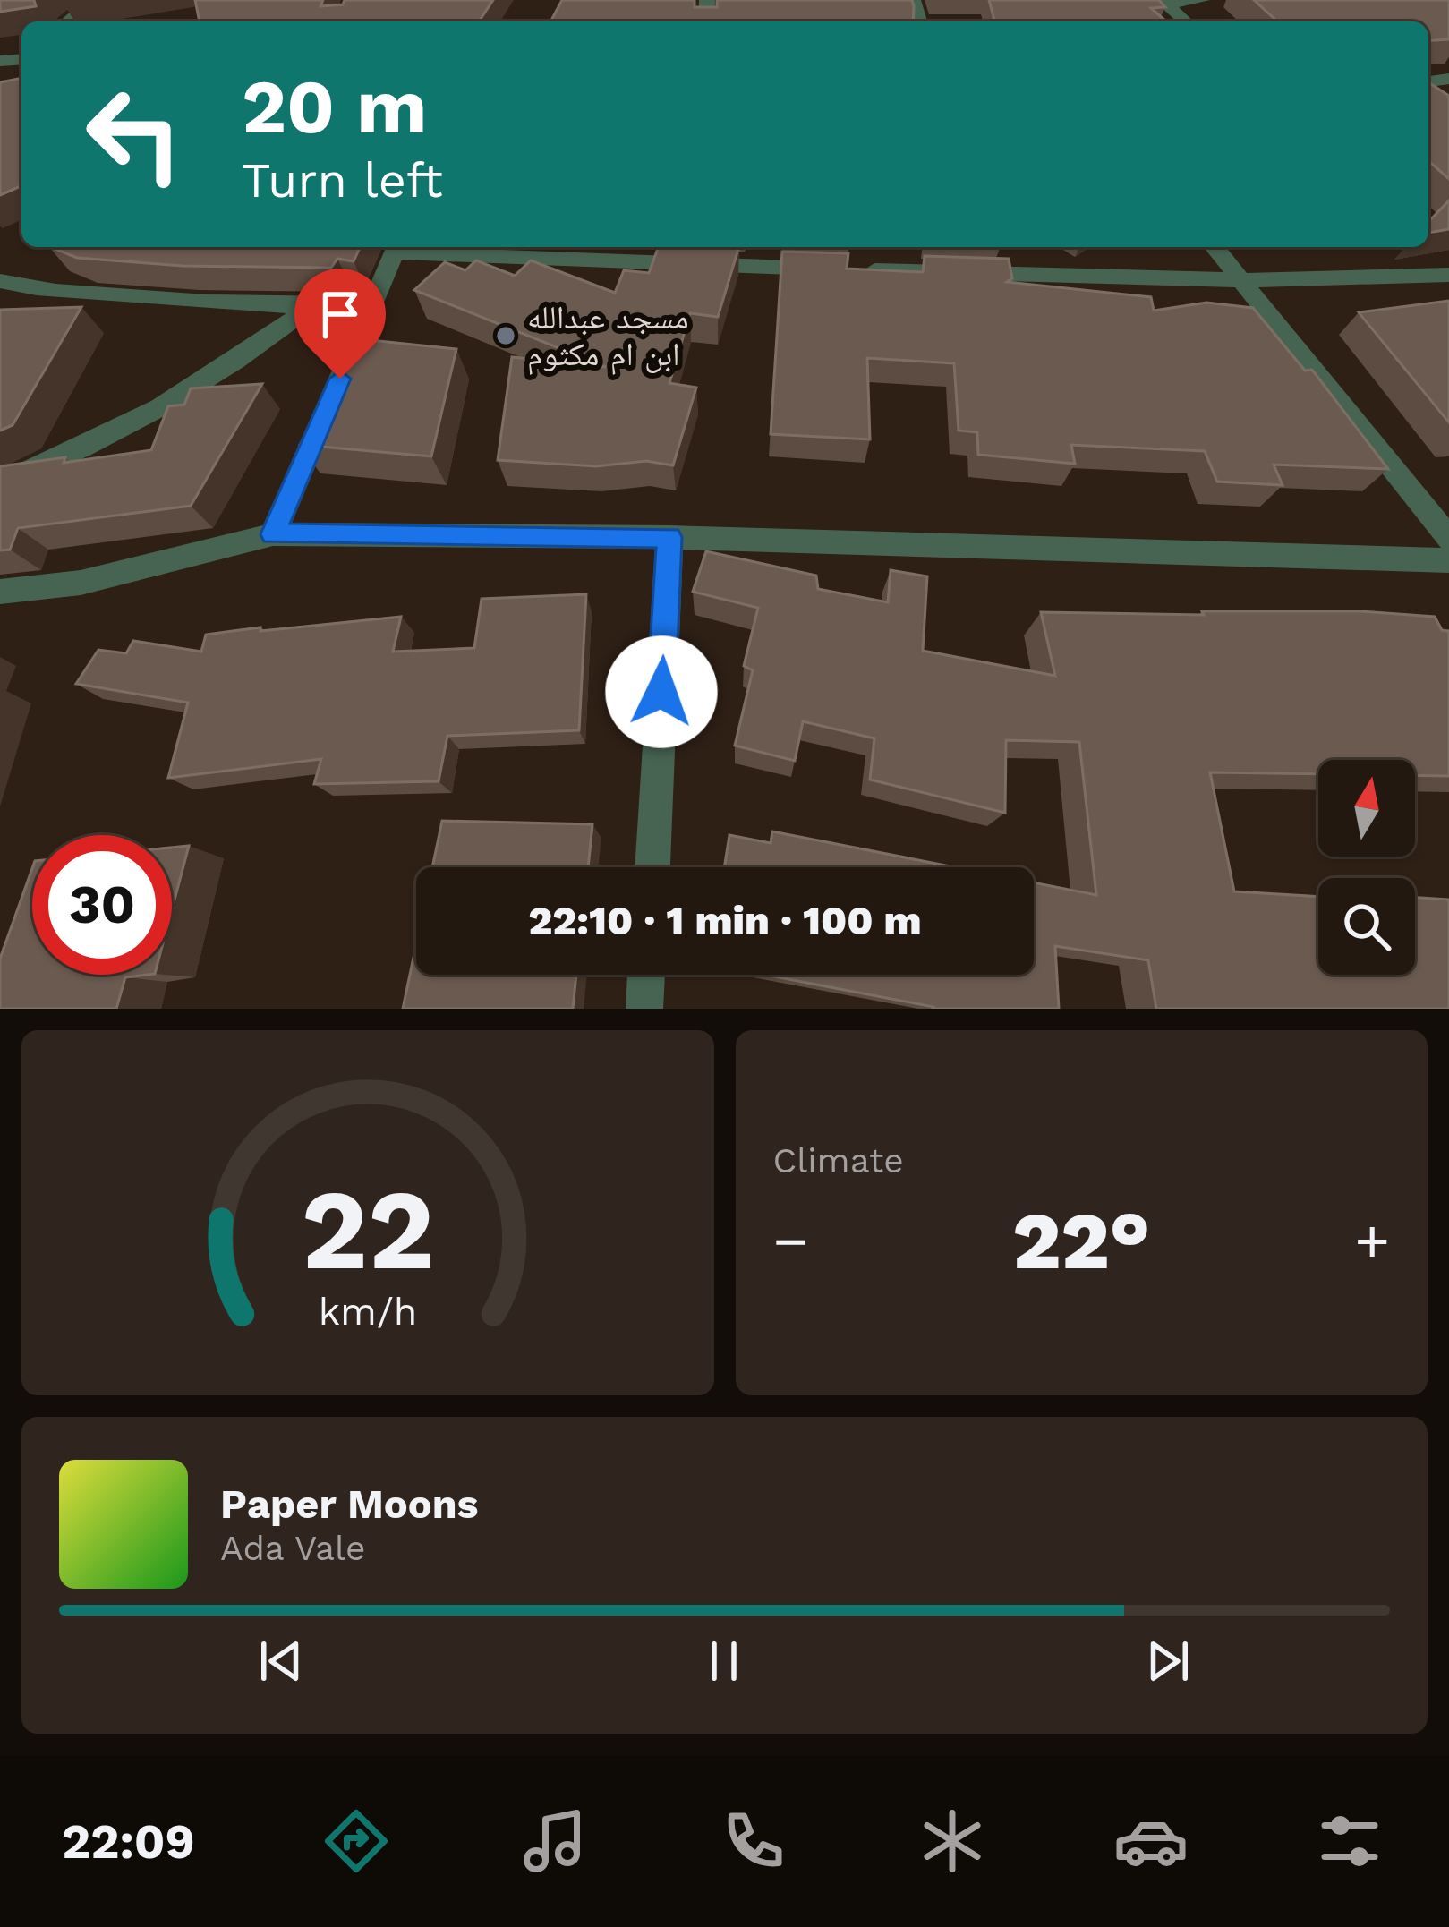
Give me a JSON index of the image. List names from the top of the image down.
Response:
{
  "places": ["مسجد عبدالله ابن ام مكثوم"],
  "north": "top",
  "page": {
    "turn": ["20 m", "Turn left"],
    "limit": "30",
    "trip": "22:10 · 1 min · 100 m",
    "tile": "Climate",
    "heat": ["−", "22°", "+"],
    "song": ["Paper Moons", "Ada Vale"],
    "tabs": "22:09",
    "gauge": ["22", "km/h"]
  }
}
